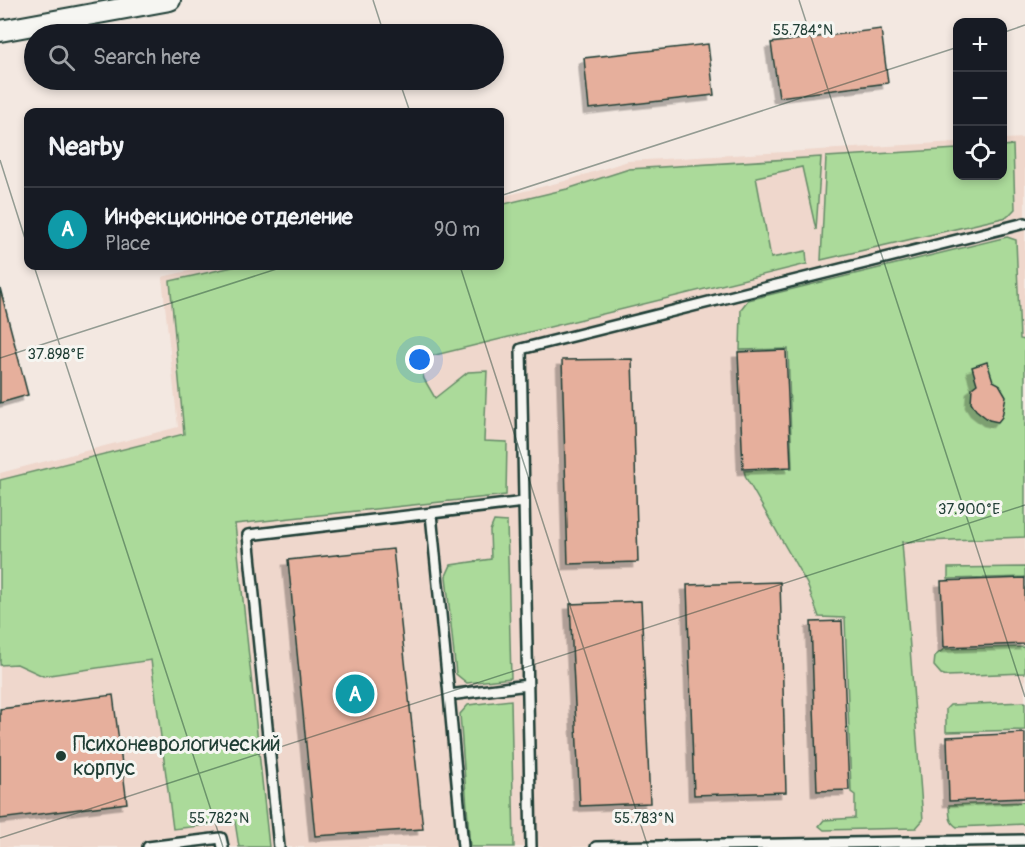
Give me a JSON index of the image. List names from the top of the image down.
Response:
{
  "places": ["Психоневрологический корпус"],
  "page": {
    "map_buttons": ["+", "−"],
    "search": "Search here",
    "heading": "Nearby",
    "list": [
      {
        "mark": "A",
        "name": "Инфекционное отделение",
        "note": "Place",
        "value": "90 m"
      }
    ],
    "pins": "A"
  },
  "coordinates": [
    "55.784°N",
    "37.898°E",
    "37.900°E",
    "55.783°N",
    "55.782°N"
  ]
}
